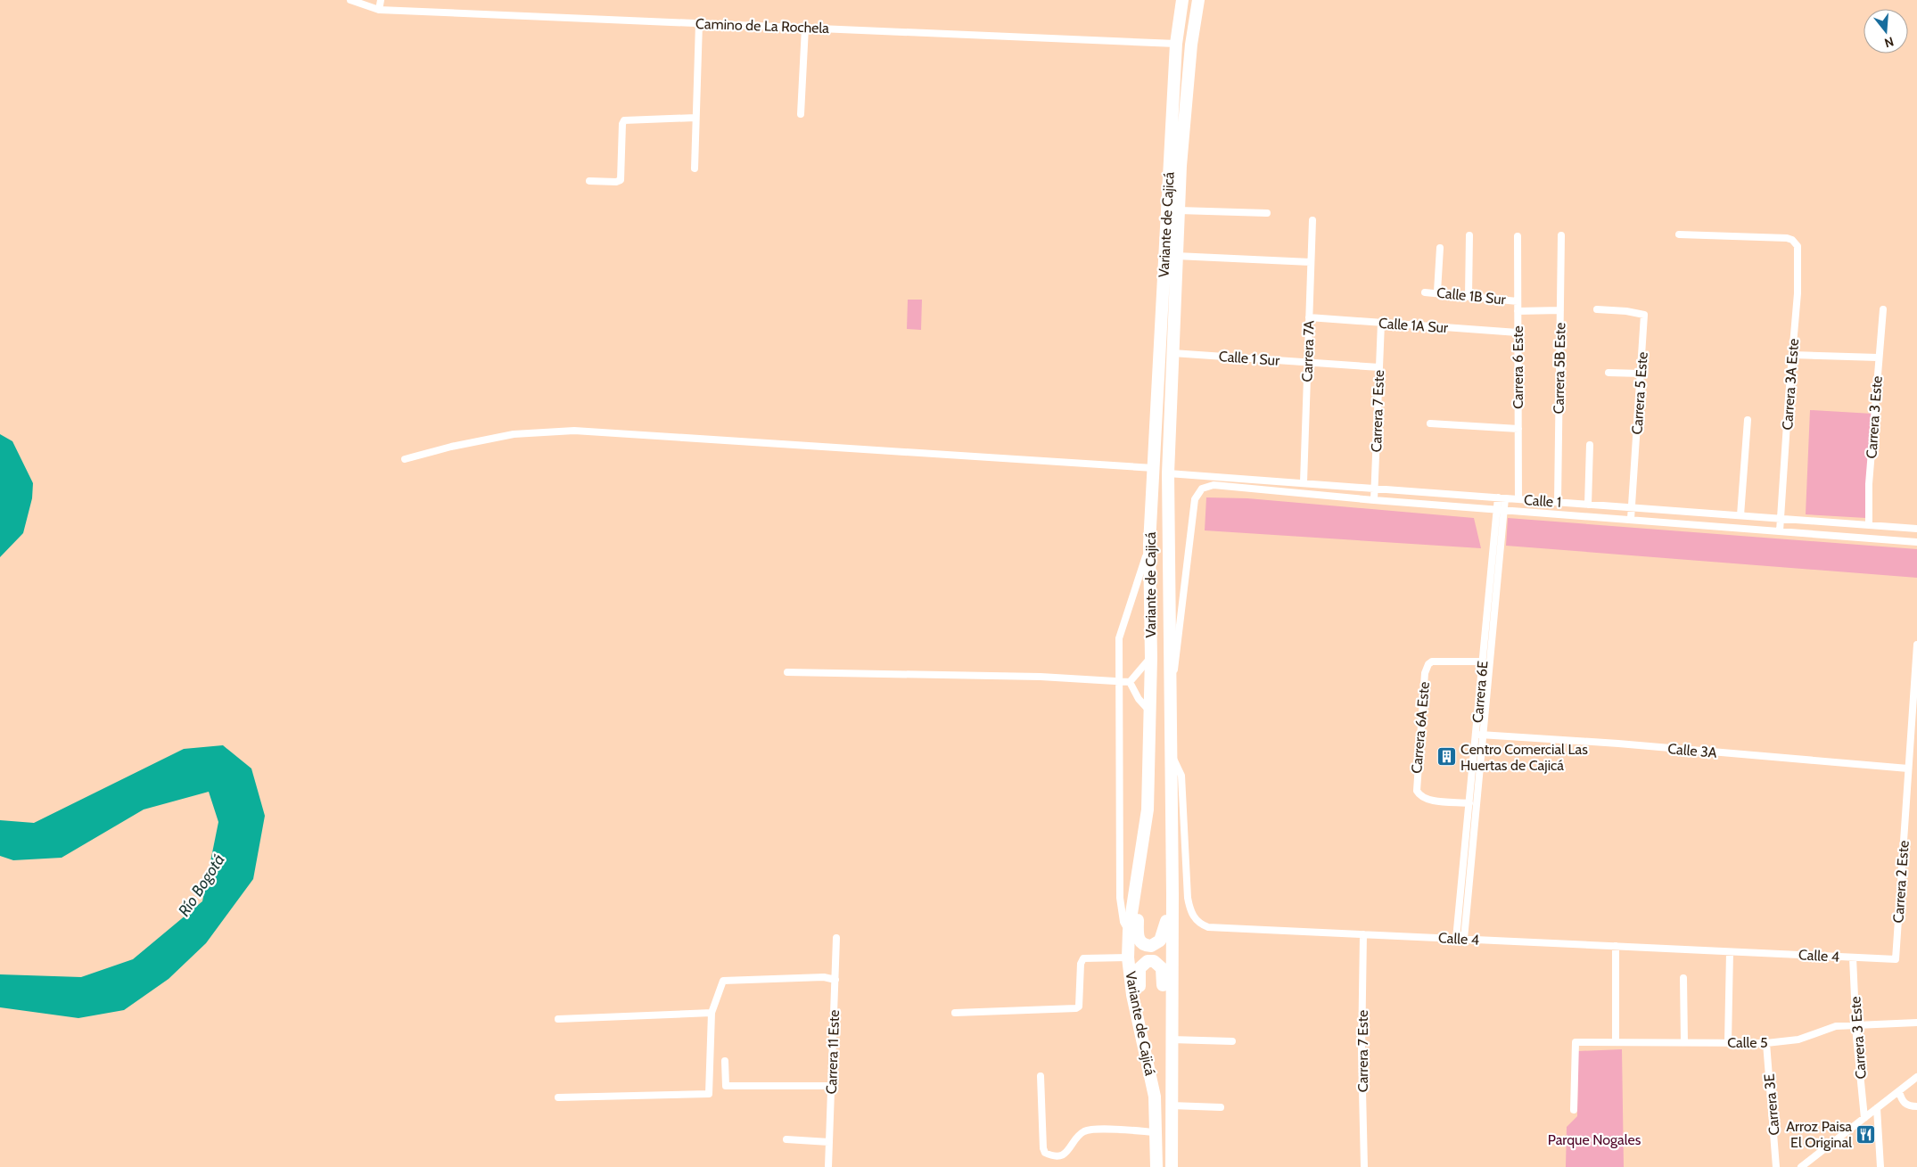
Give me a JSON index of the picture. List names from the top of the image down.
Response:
{
  "streets": {
    "highway": ["Variante de Cajicá"],
    "street": [
      "Camino de La Rochela",
      "Calle 1B Sur",
      "Calle 1A Sur",
      "Carrera 7A",
      "Calle 1 Sur",
      "Carrera 6 Este",
      "Carrera 5B Este",
      "Carrera 3A Este",
      "Carrera 5 Este",
      "Carrera 7 Este",
      "Carrera 3 Este",
      "Calle 1",
      "Carrera 6E",
      "Carrera 6A Este",
      "Calle 3A",
      "Carrera 2 Este",
      "Calle 4",
      "Calle 5",
      "Carrera 11 Este",
      "Carrera 3E"
    ]
  },
  "crossings": [
    ["Camino de La Rochela", "Variante de Cajicá"],
    ["Variante de Cajicá", "Calle 1 Sur"],
    ["Variante de Cajicá", "Calle 1"],
    ["Variante de Cajicá", "Calle 4"],
    ["Calle 1B Sur", "Carrera 6 Este"],
    ["Calle 1B Sur", "Carrera 5B Este"],
    ["Calle 1A Sur", "Carrera 7A"],
    ["Calle 1A Sur", "Carrera 6 Este"],
    ["Calle 1A Sur", "Carrera 7 Este"],
    ["Carrera 7A", "Calle 1 Sur"],
    ["Carrera 7A", "Calle 1"],
    ["Calle 1 Sur", "Carrera 7 Este"],
    ["Carrera 6 Este", "Calle 1"],
    ["Carrera 5B Este", "Calle 1"],
    ["Carrera 3A Este", "Calle 1"],
    ["Carrera 5 Este", "Calle 1"],
    ["Carrera 7 Este", "Calle 1"],
    ["Carrera 7 Este", "Calle 4"],
    ["Carrera 3 Este", "Calle 1"],
    ["Carrera 3 Este", "Calle 4"],
    ["Carrera 3 Este", "Calle 5"],
    ["Calle 1", "Carrera 6E"],
    ["Carrera 6E", "Carrera 6A Este"],
    ["Carrera 6E", "Calle 3A"],
    ["Carrera 6E", "Calle 4"],
    ["Calle 3A", "Carrera 2 Este"],
    ["Carrera 2 Este", "Calle 4"],
    ["Calle 5", "Carrera 3E"]
  ],
  "water": ["Río Bogotá"],
  "parks": ["Parque Nogales"],
  "places": {
    "building": ["Centro Comercial Las Huertas de Cajicá"],
    "restaurant": ["Arroz Paisa El Original"]
  },
  "north": "bottom"
}
